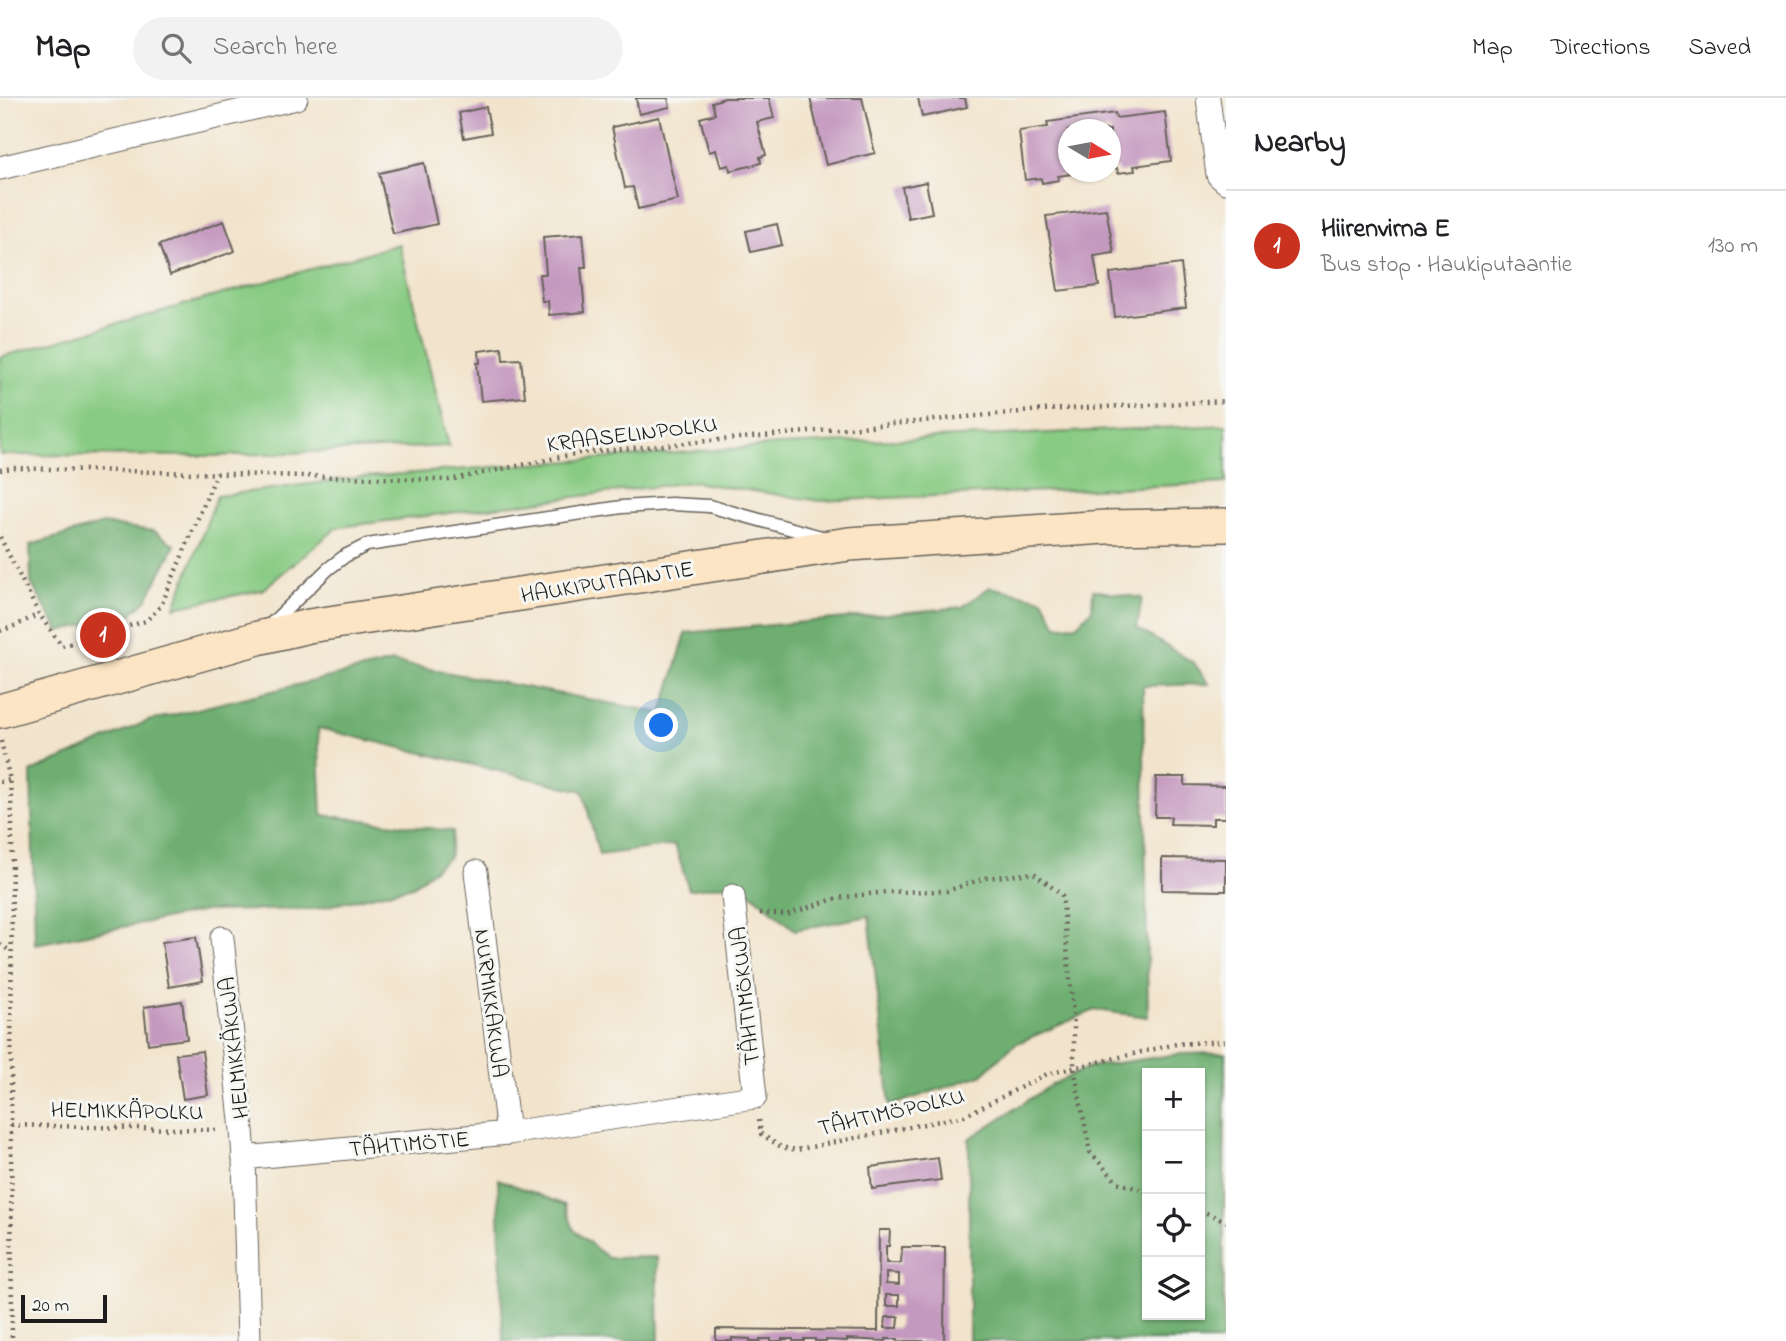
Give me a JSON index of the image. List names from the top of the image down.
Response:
{
  "streets": {
    "main road": ["HAUKIPUTAANTIE"],
    "street": [
      "TÄHTIMÖKUJA",
      "NURMIKKAKUJA",
      "HELMIKKÄKUJA",
      "TÄHTIMÖTIE"
    ],
    "path": ["KRAASELINPOLKU", "HELMIKKÄPOLKU", "TÄHTIMÖPOLKU"]
  },
  "crossings": [
    ["TÄHTIMÖKUJA", "TÄHTIMÖPOLKU"],
    ["TÄHTIMÖKUJA", "TÄHTIMÖTIE"],
    ["NURMIKKAKUJA", "TÄHTIMÖTIE"],
    ["HELMIKKÄKUJA", "HELMIKKÄPOLKU"],
    ["HELMIKKÄKUJA", "TÄHTIMÖTIE"],
    ["TÄHTIMÖPOLKU", "TÄHTIMÖTIE"]
  ],
  "scale_bar": "20 m",
  "north": "right",
  "page": {
    "header": "Map",
    "search": "Search here",
    "nav": ["Map", "Directions", "Saved"],
    "heading": "Nearby",
    "list": [
      {
        "mark": "1",
        "name": "Hiirenvirna E",
        "note": "Bus stop · Haukiputaantie",
        "value": "130 m"
      }
    ],
    "pins": "1",
    "map_buttons": ["+", "−"],
    "scale": "20 m"
  }
}
